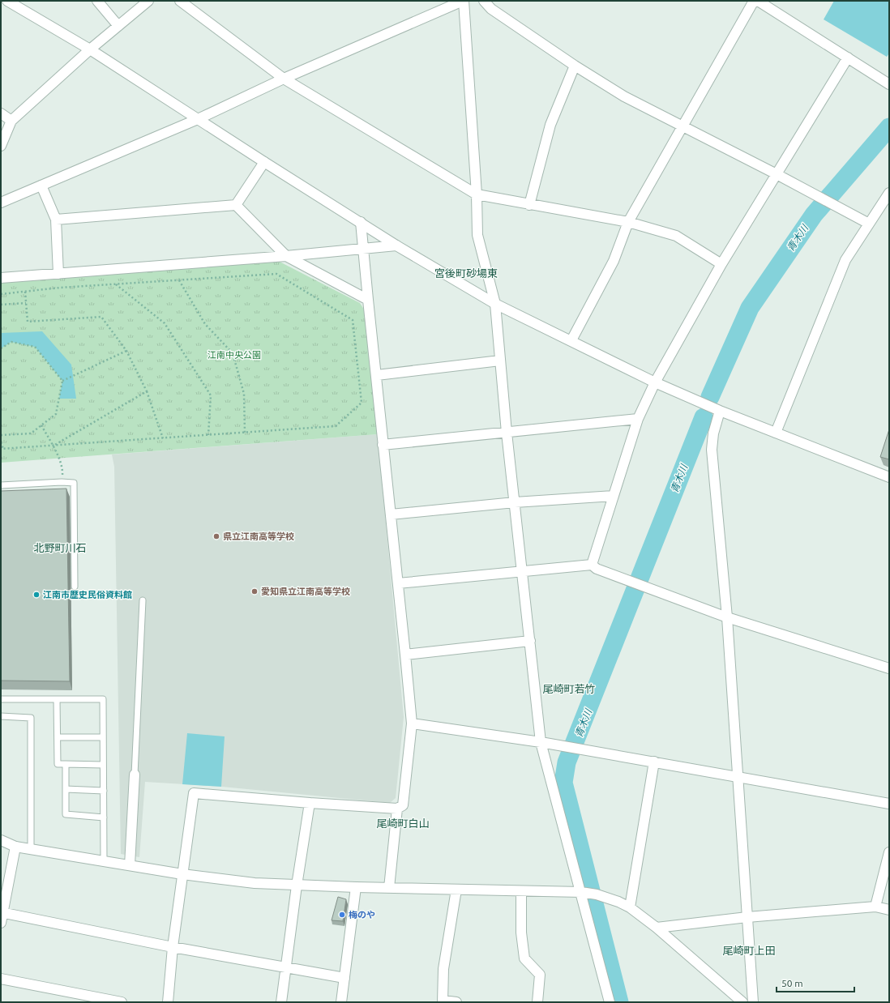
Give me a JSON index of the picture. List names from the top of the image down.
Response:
{
  "districts": [
    "宮後町砂場東",
    "北野町川石",
    "尾崎町若竹",
    "尾崎町白山",
    "尾崎町上田"
  ],
  "water": ["青木川"],
  "parks": ["江南中央公園"],
  "places": [
    "県立江南高等学校",
    "愛知県立江南高等学校",
    "江南市歴史民俗資料館",
    "梅のや"
  ],
  "scale_bar": "50 m"
}
